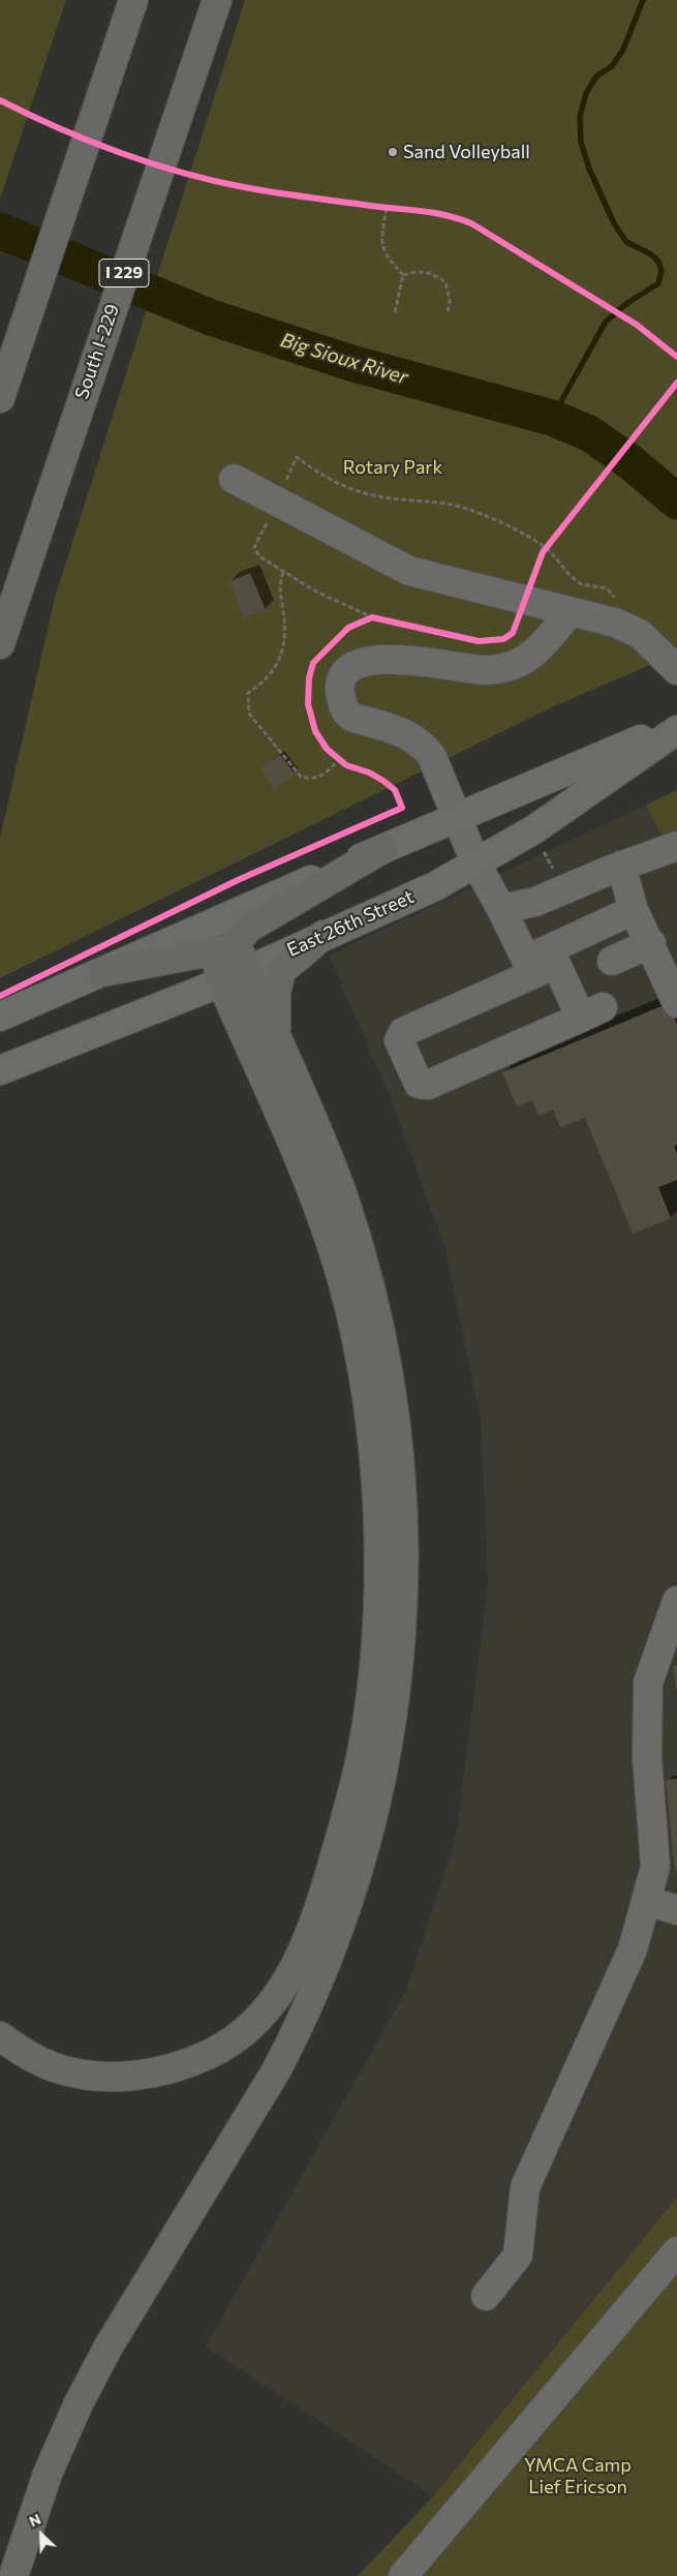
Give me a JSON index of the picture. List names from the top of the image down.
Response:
{
  "streets": {
    "highway": ["I 229", "South I-229"],
    "main road": ["East 26th Street"]
  },
  "water": ["Big Sioux River"],
  "parks": ["Rotary Park", "YMCA Camp Lief Ericson"],
  "places": ["Sand Volleyball"],
  "north": "top left"
}
